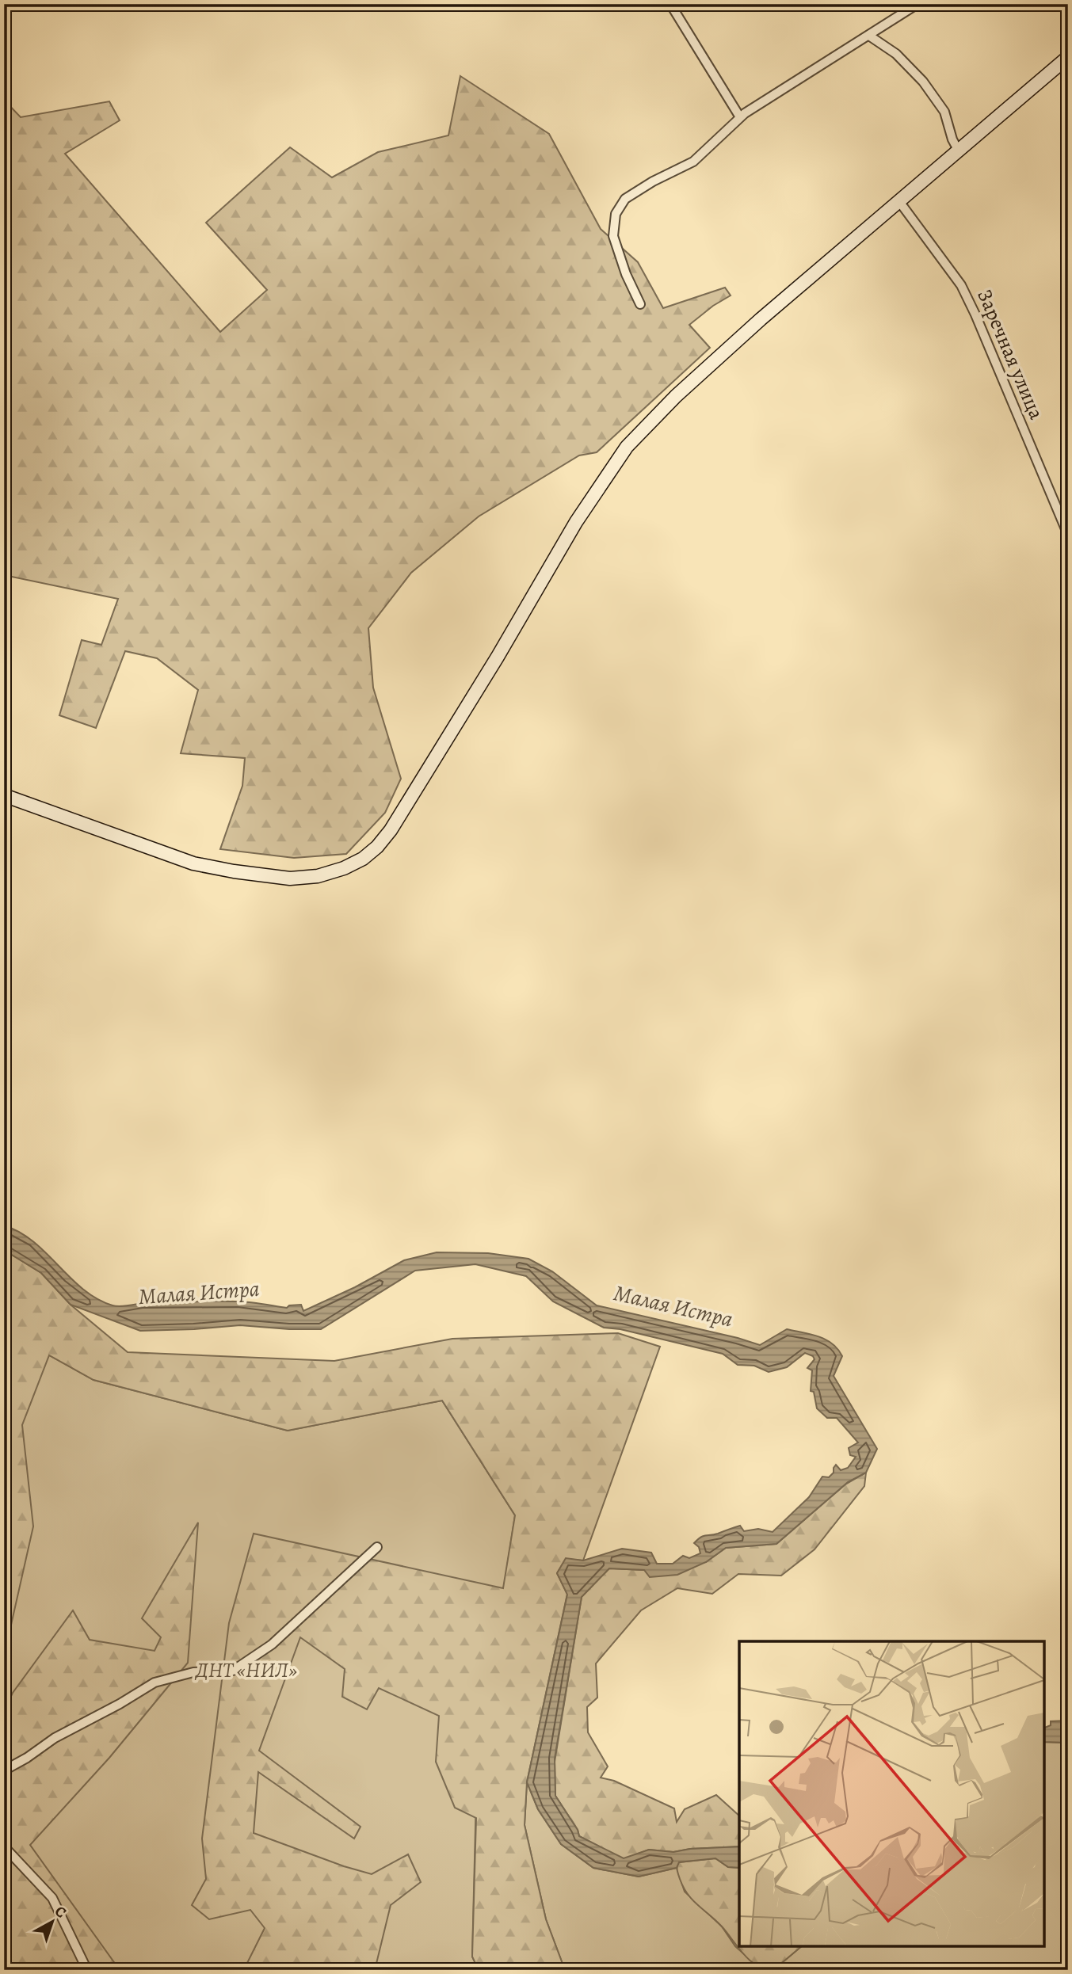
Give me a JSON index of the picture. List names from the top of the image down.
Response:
{
  "streets": {
    "street": ["Заречная улица"]
  },
  "water": ["Малая Истра"],
  "parks": ["ДНТ «НИЛ»"],
  "north": "top right"
}
